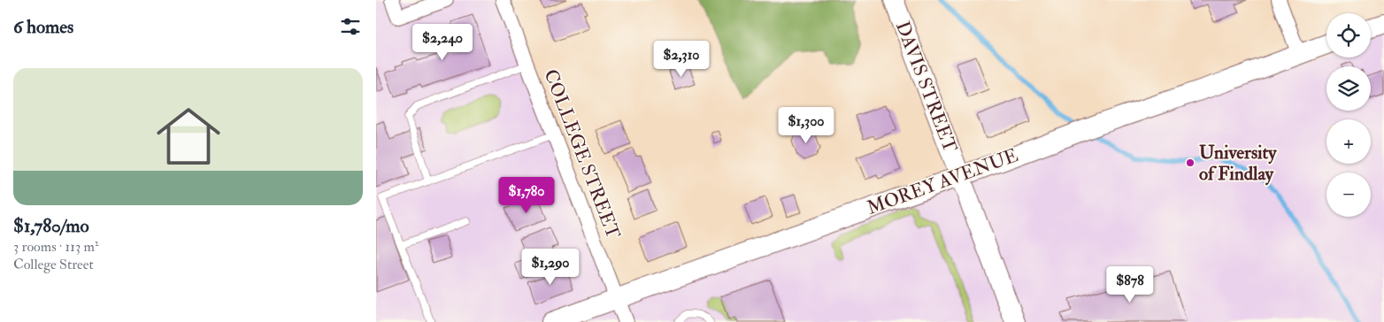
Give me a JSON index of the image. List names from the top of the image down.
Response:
{
  "streets": {
    "street": ["DAVIS STREET", "COLLEGE STREET", "MOREY AVENUE"]
  },
  "crossings": [
    ["DAVIS STREET", "MOREY AVENUE"],
    ["COLLEGE STREET", "MOREY AVENUE"]
  ],
  "places": ["University of Findlay"],
  "page": {
    "heading": "6 homes",
    "map_buttons": ["+", "−"],
    "price": [
      "$2,240",
      "$2,310",
      "$1,300",
      "$1,780",
      "$1,290",
      "$878"
    ],
    "list": [
      {
        "name": "$1,780/mo",
        "note": "3 rooms · 113 m² · College Street"
      }
    ]
  }
}
